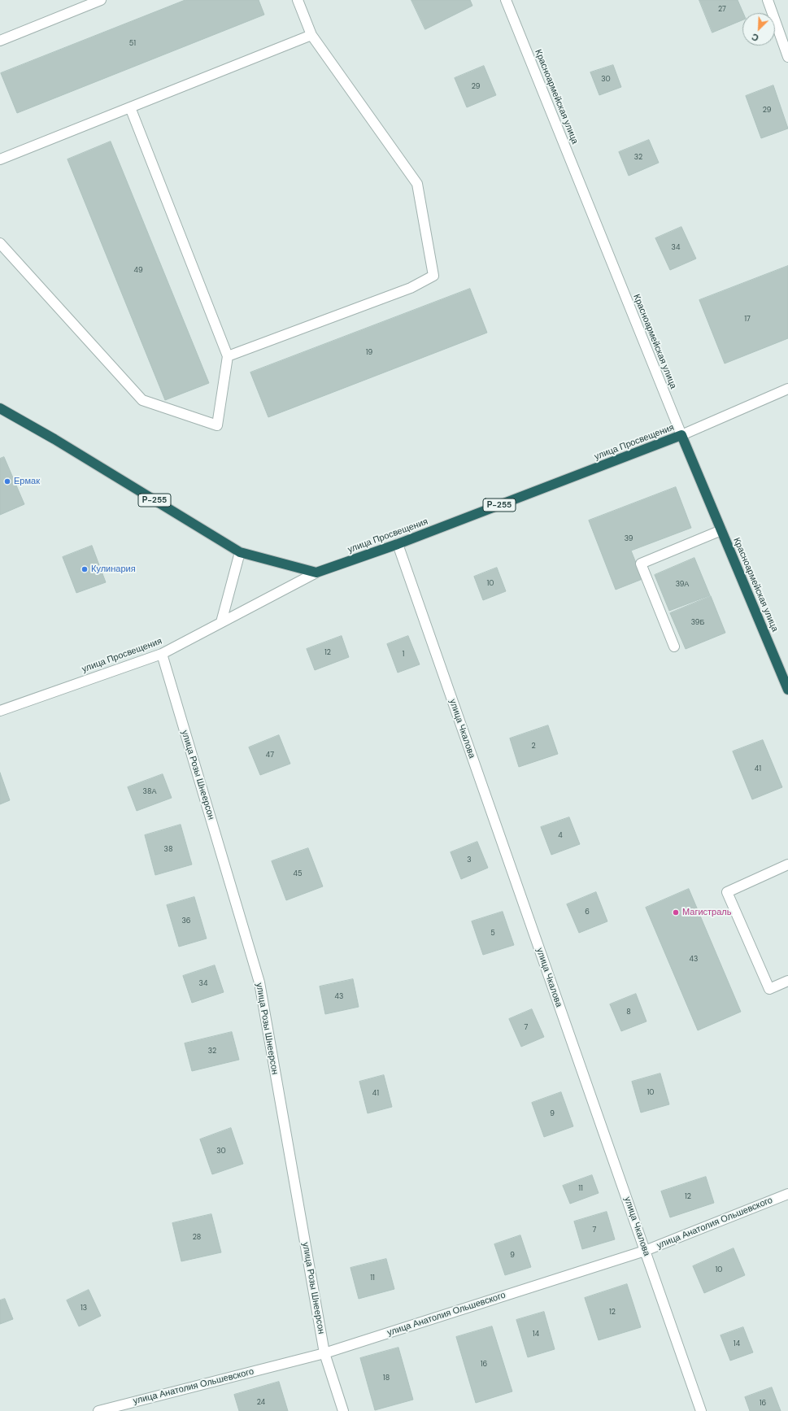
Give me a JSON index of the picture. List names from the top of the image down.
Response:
{
  "streets": {
    "highway": ["Красноармейская улица", "улица Просвещения", "Р-255"],
    "street": ["улица Чкалова", "улица Розы Шнеерсон", "улица Анатолия Ольшевского"]
  },
  "crossings": [
    ["Красноармейская улица", "улица Просвещения"],
    ["улица Просвещения", "Р-255"],
    ["улица Просвещения", "улица Чкалова"],
    ["улица Просвещения", "улица Розы Шнеерсон"],
    ["улица Чкалова", "улица Анатолия Ольшевского"],
    ["улица Розы Шнеерсон", "улица Анатолия Ольшевского"]
  ],
  "places": ["Ермак", "Кулинария", "Магистраль"],
  "house_numbers": [
    "27",
    "51",
    "30",
    "29",
    "29",
    "32",
    "34",
    "49",
    "17",
    "19",
    "39",
    "10",
    "39А",
    "39Б",
    "12",
    "1",
    "2",
    "47",
    "41",
    "38А",
    "4",
    "38",
    "3",
    "45",
    "6",
    "36",
    "5",
    "43",
    "34",
    "43",
    "8",
    "7",
    "32",
    "10",
    "41",
    "9",
    "30",
    "11",
    "12",
    "7",
    "28",
    "9",
    "10",
    "11",
    "13",
    "12",
    "14",
    "14",
    "16",
    "18",
    "24",
    "16"
  ],
  "north": "bottom left"
}
